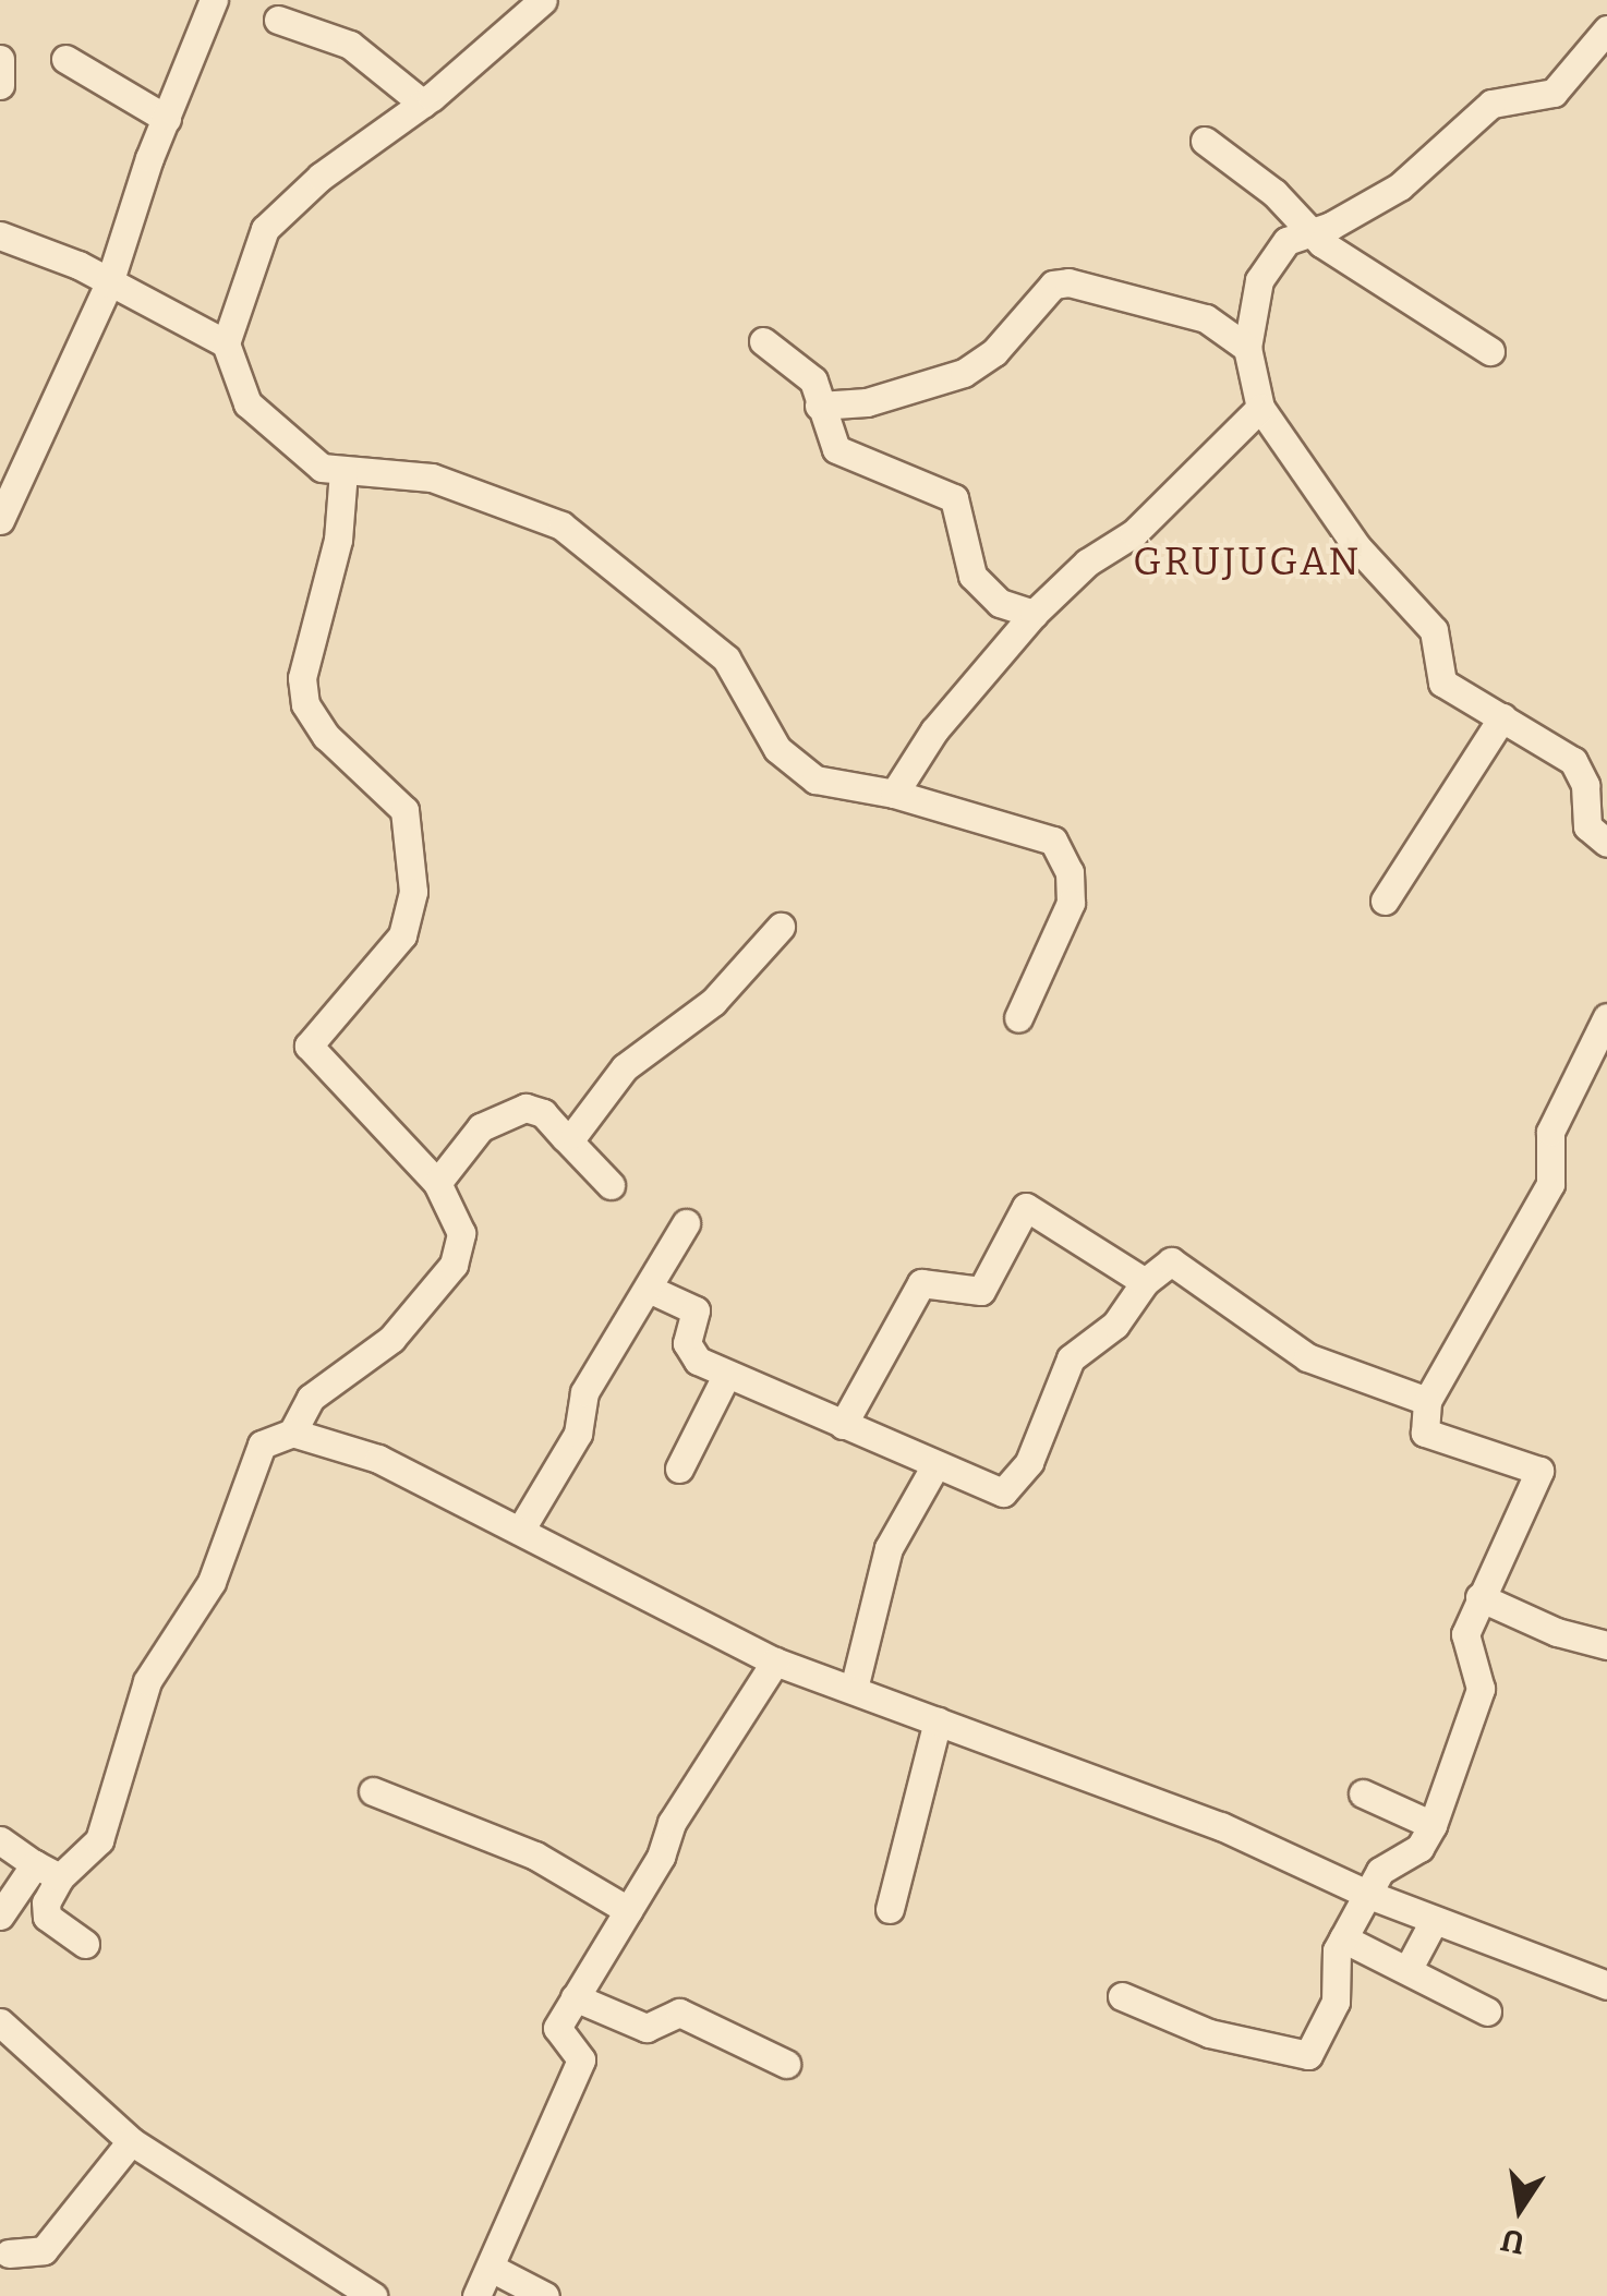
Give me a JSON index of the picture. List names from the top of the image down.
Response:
{
  "districts": ["GRUJUGAN"],
  "north": "bottom"
}
